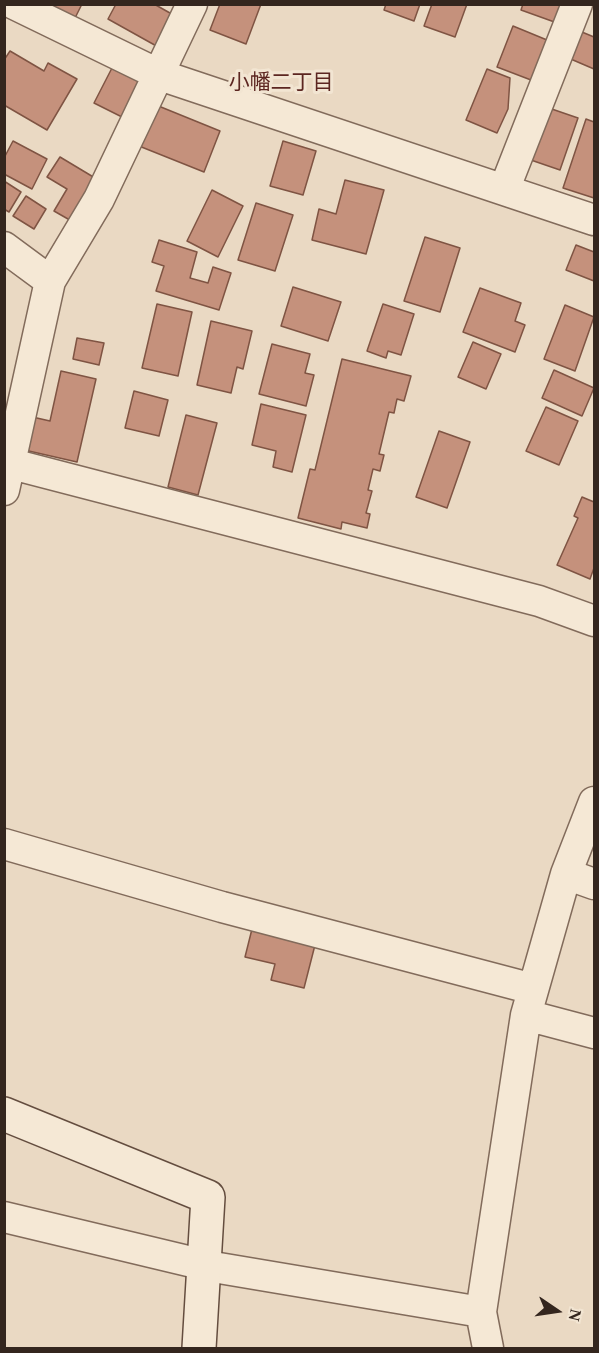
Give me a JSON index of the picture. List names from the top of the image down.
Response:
{
  "districts": ["小幡二丁目"],
  "north": "right"
}
